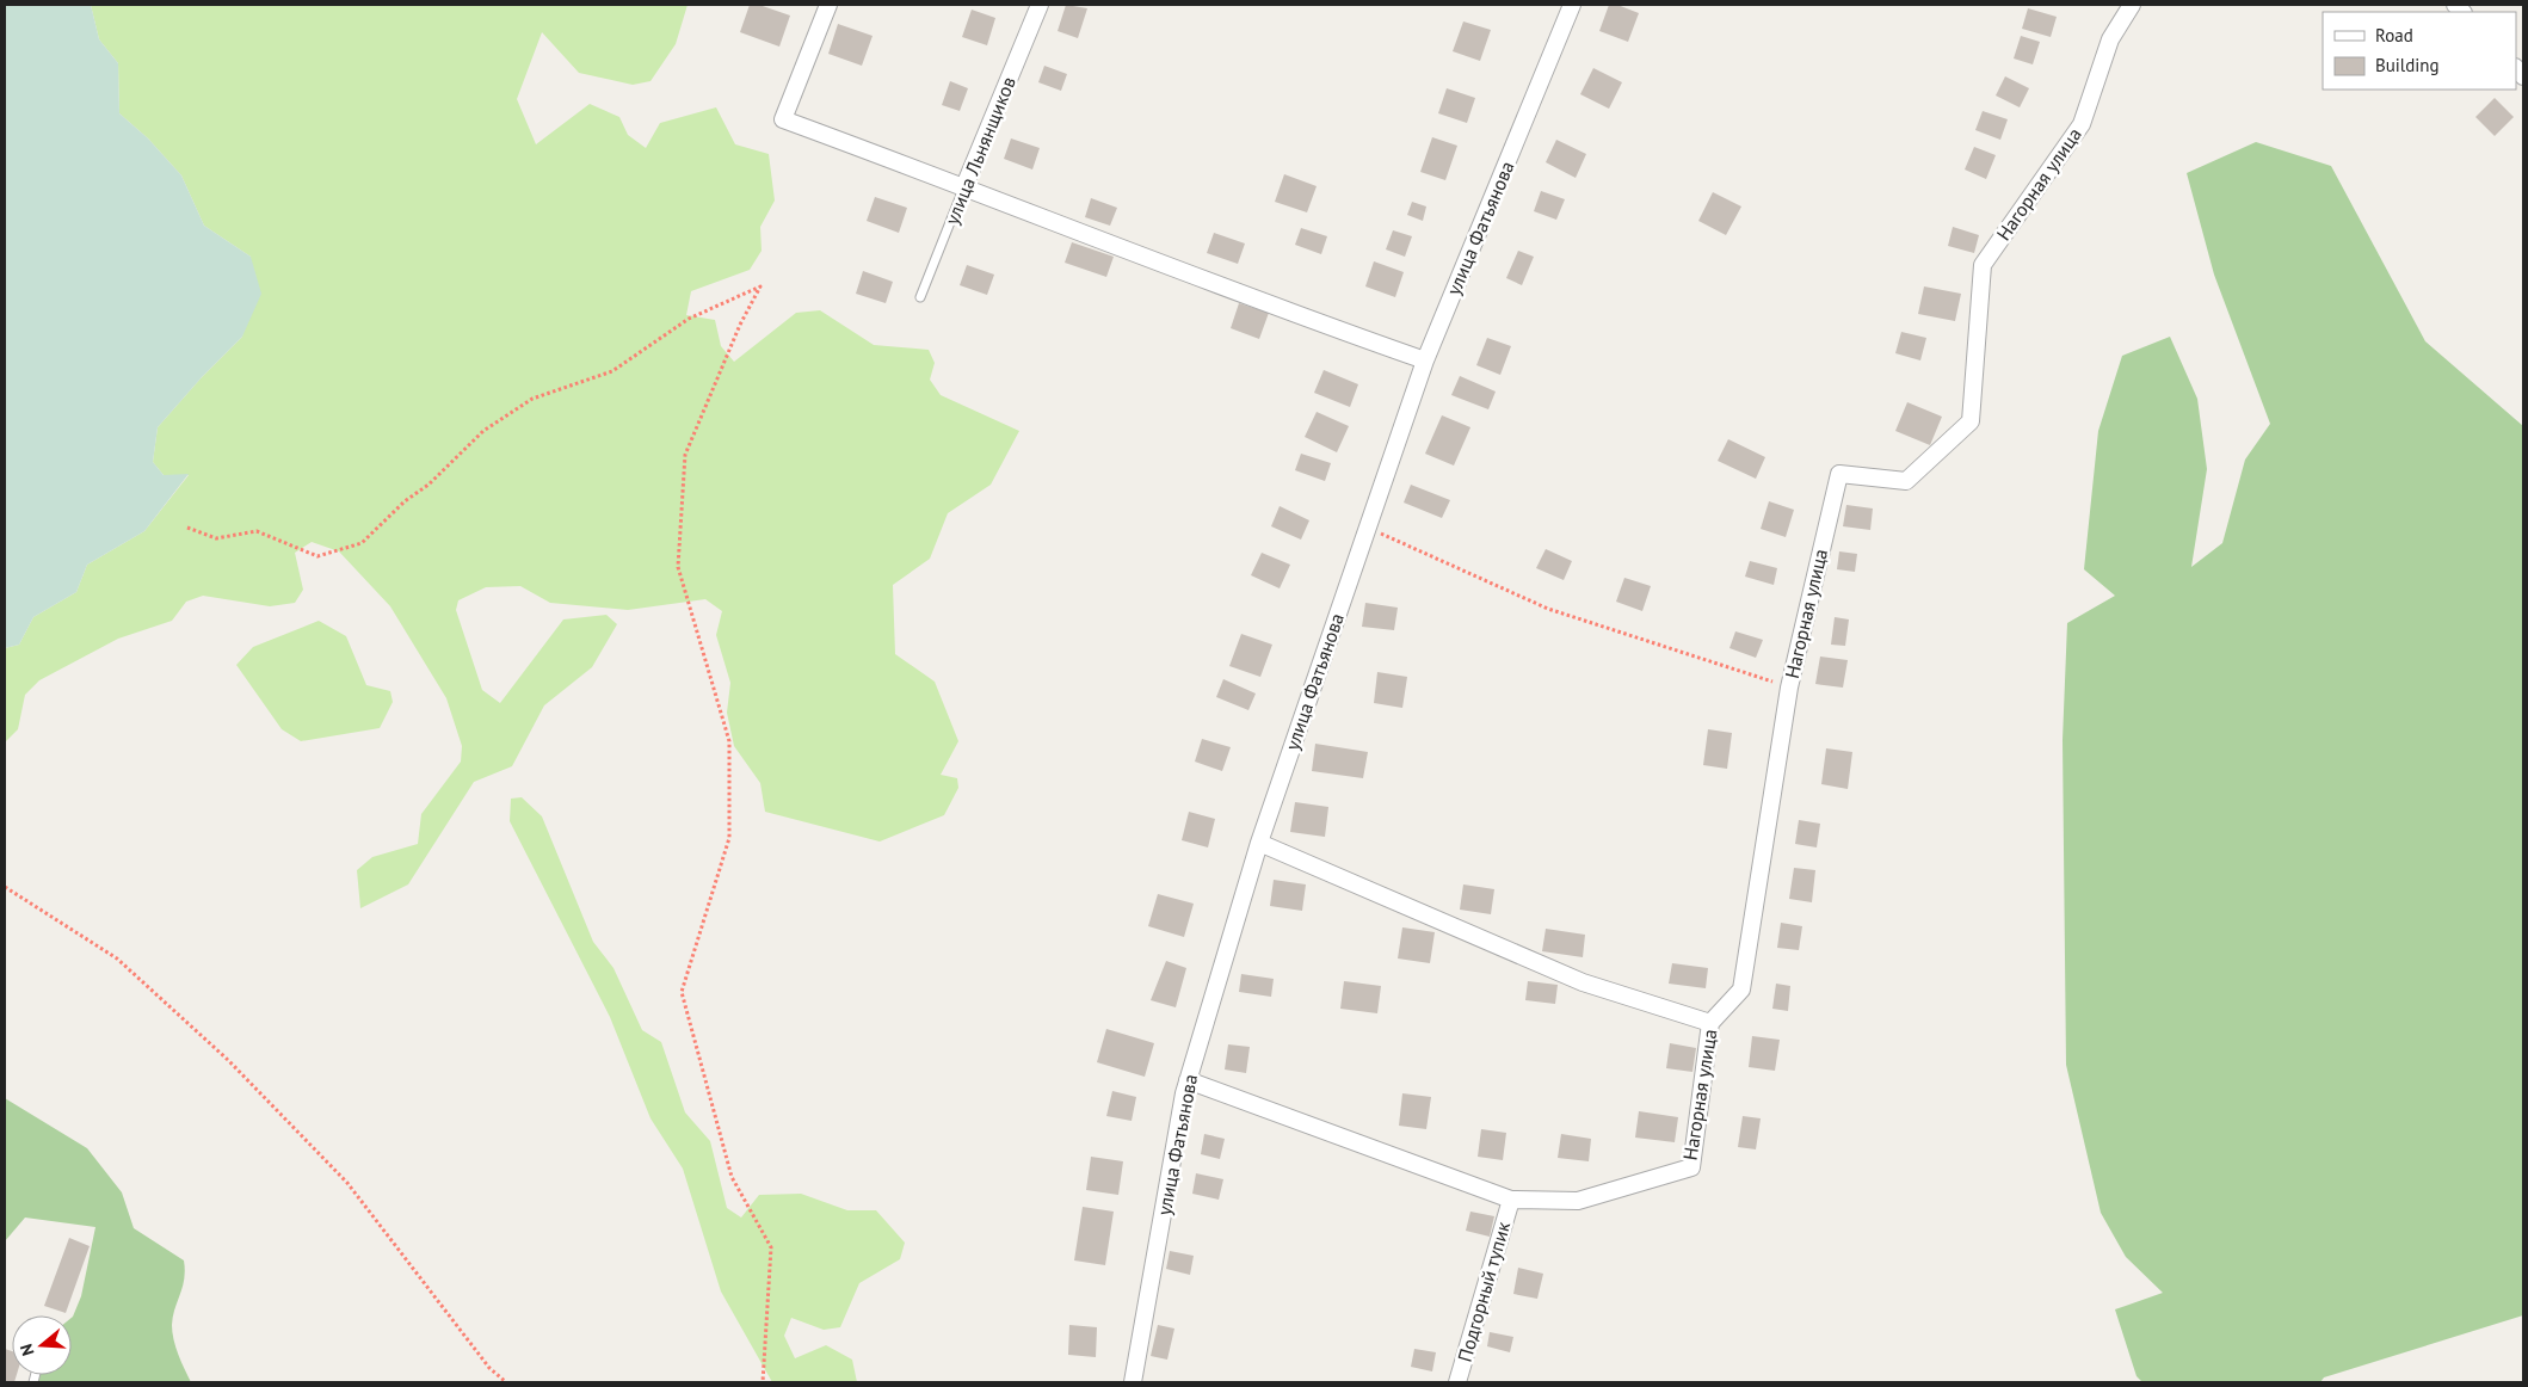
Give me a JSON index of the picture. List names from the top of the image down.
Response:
{
  "streets": {
    "street": [
      "улица Льнянщиков",
      "Нагорная улица",
      "улица Фатьянова",
      "Подгорный тупик"
    ]
  },
  "crossings": [
    ["Нагорная улица", "Подгорный тупик"]
  ],
  "legend": ["Road", "Building"],
  "north": "left"
}
